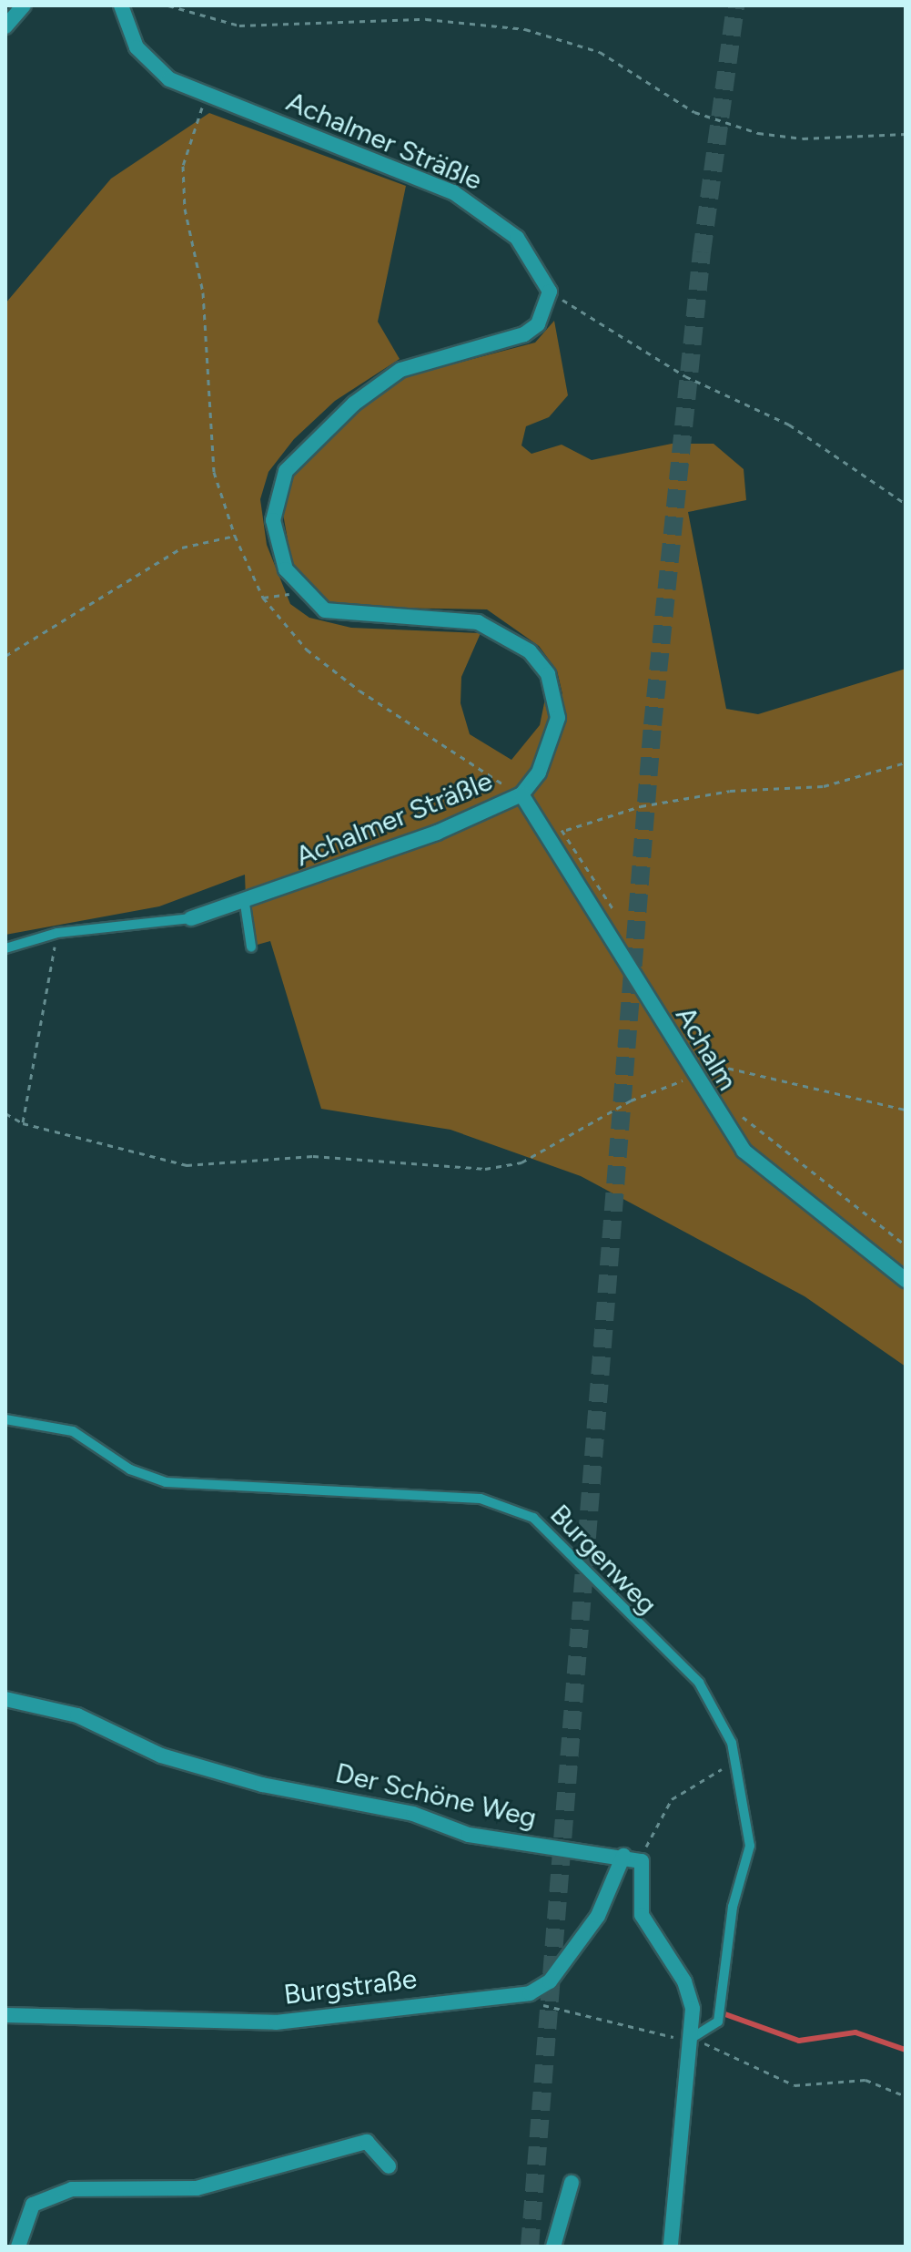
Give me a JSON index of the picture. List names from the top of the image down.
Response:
{
  "streets": {
    "street": [
      "Achalmer Sträßle",
      "Achalm",
      "Der Schöne Weg",
      "Burgstraße"
    ],
    "lane": ["Burgenweg"]
  },
  "crossings": [
    ["Achalmer Sträßle", "Achalm"]
  ]
}
